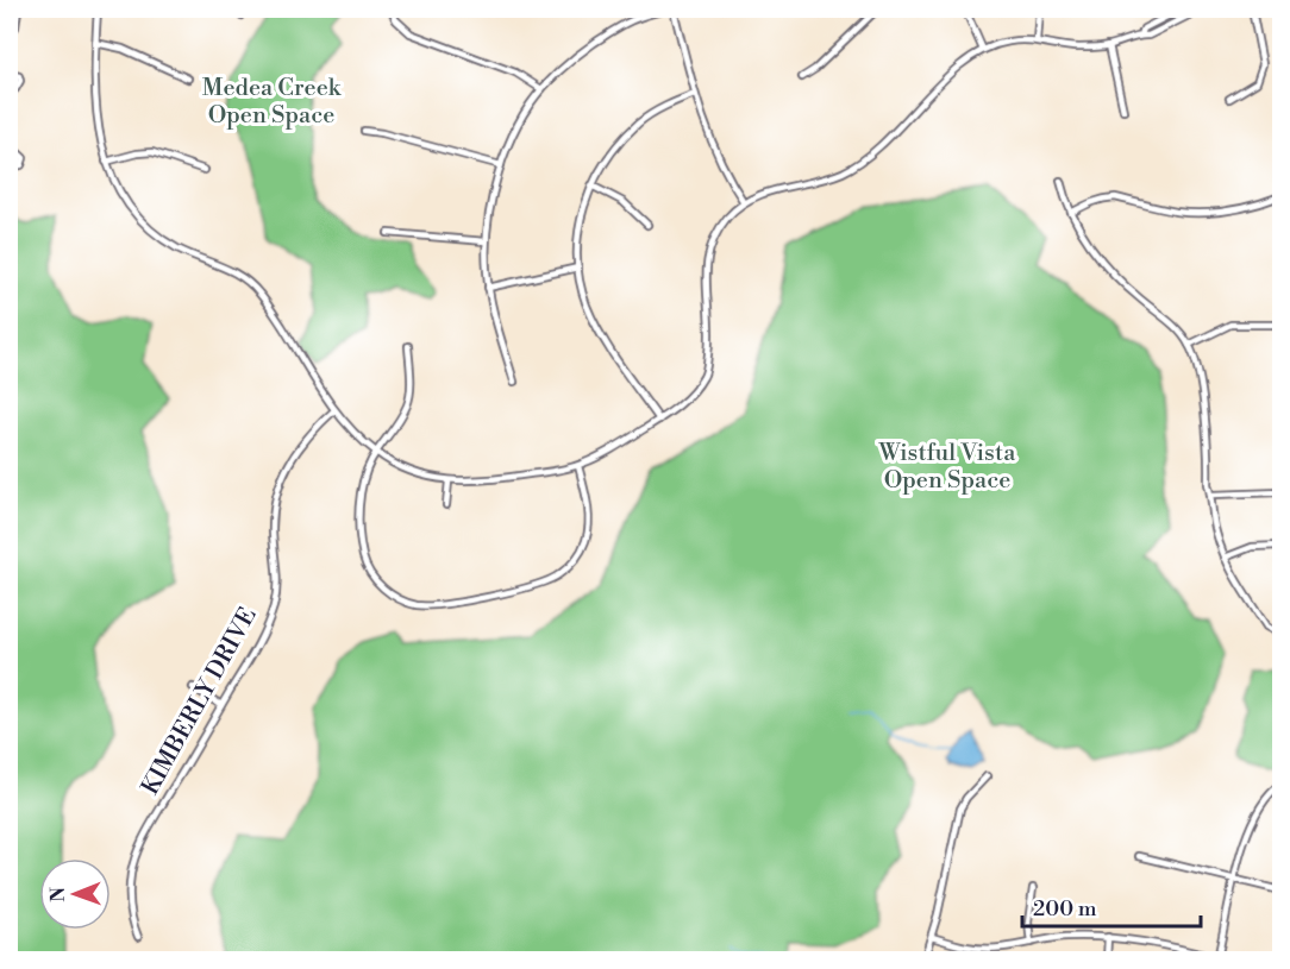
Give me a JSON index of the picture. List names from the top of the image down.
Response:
{
  "streets": {
    "street": ["KIMBERLY DRIVE"]
  },
  "parks": ["Medea Creek Open Space", "Wistful Vista Open Space"],
  "scale_bar": "200 m",
  "north": "left"
}
